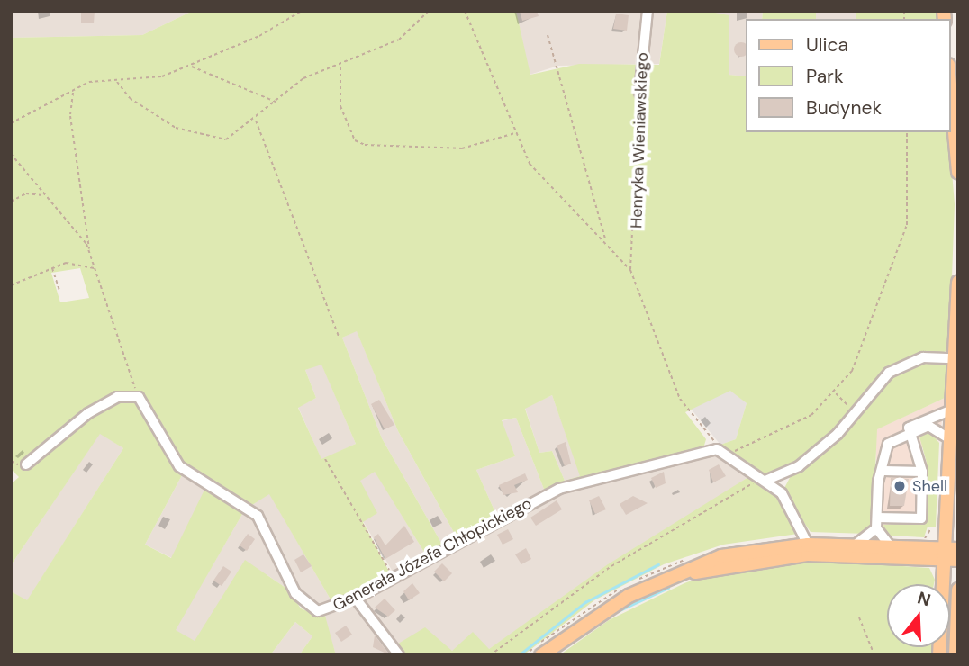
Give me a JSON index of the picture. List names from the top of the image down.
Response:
{
  "streets": {
    "street": ["Henryka Wieniawskiego", "Generała Józefa Chłopickiego"]
  },
  "places": ["Shell"],
  "legend": ["Ulica", "Park", "Budynek"],
  "north": "top"
}
